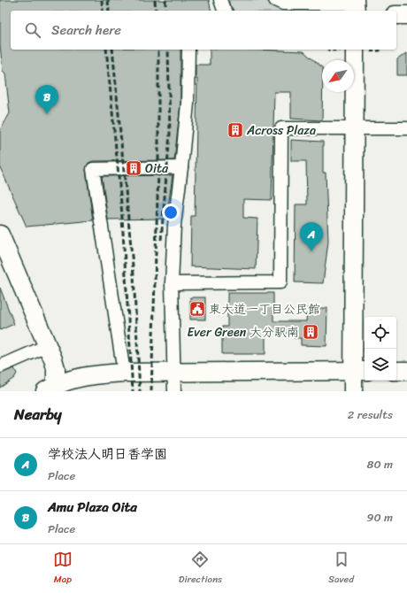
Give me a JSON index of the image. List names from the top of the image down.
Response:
{
  "places": {
    "building": ["Across Plaza", "Oita", "Ever Green 大分駅南"],
    "public building": ["東大道一丁目公民館"]
  },
  "north": "bottom left",
  "page": {
    "search": "Search here",
    "pins": ["B", "A"],
    "heading": ["Nearby", "2 results"],
    "list": [
      {
        "mark": "A",
        "name": "学校法人明日香学園",
        "note": "Place",
        "value": "80 m"
      },
      {
        "mark": "B",
        "name": "Amu Plaza Oita",
        "note": "Place",
        "value": "90 m"
      }
    ],
    "nav": ["Map", "Directions", "Saved"]
  }
}
